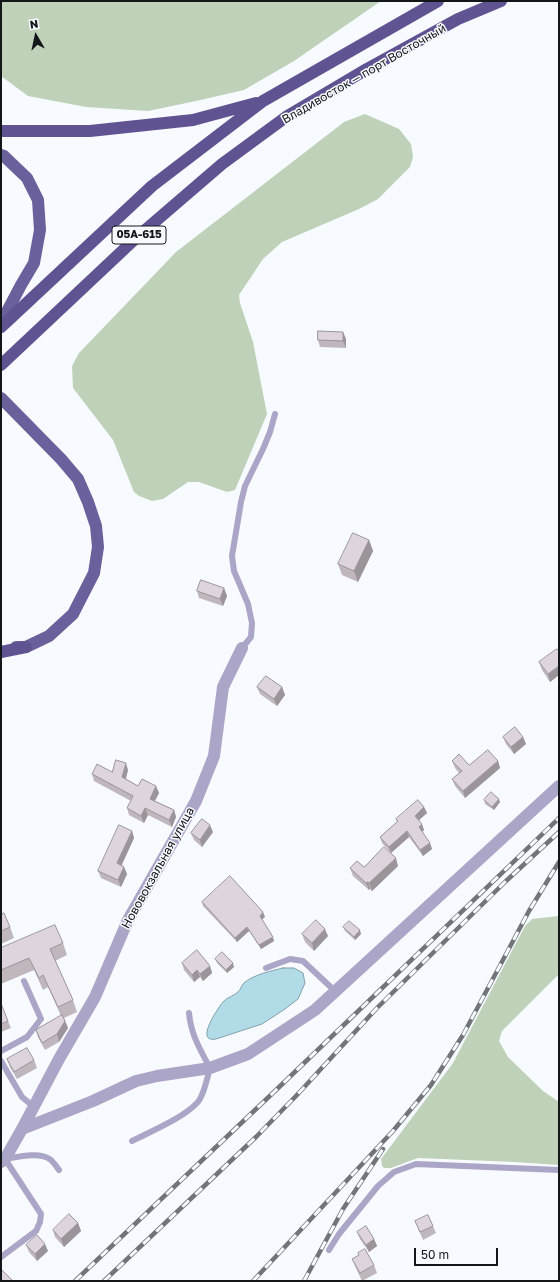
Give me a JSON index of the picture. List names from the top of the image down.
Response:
{
  "streets": {
    "highway": ["Владивосток — порт Восточный", "05А-615"],
    "street": ["Нововокзальная улица"]
  },
  "scale_bar": "50 m",
  "north": "top"
}
